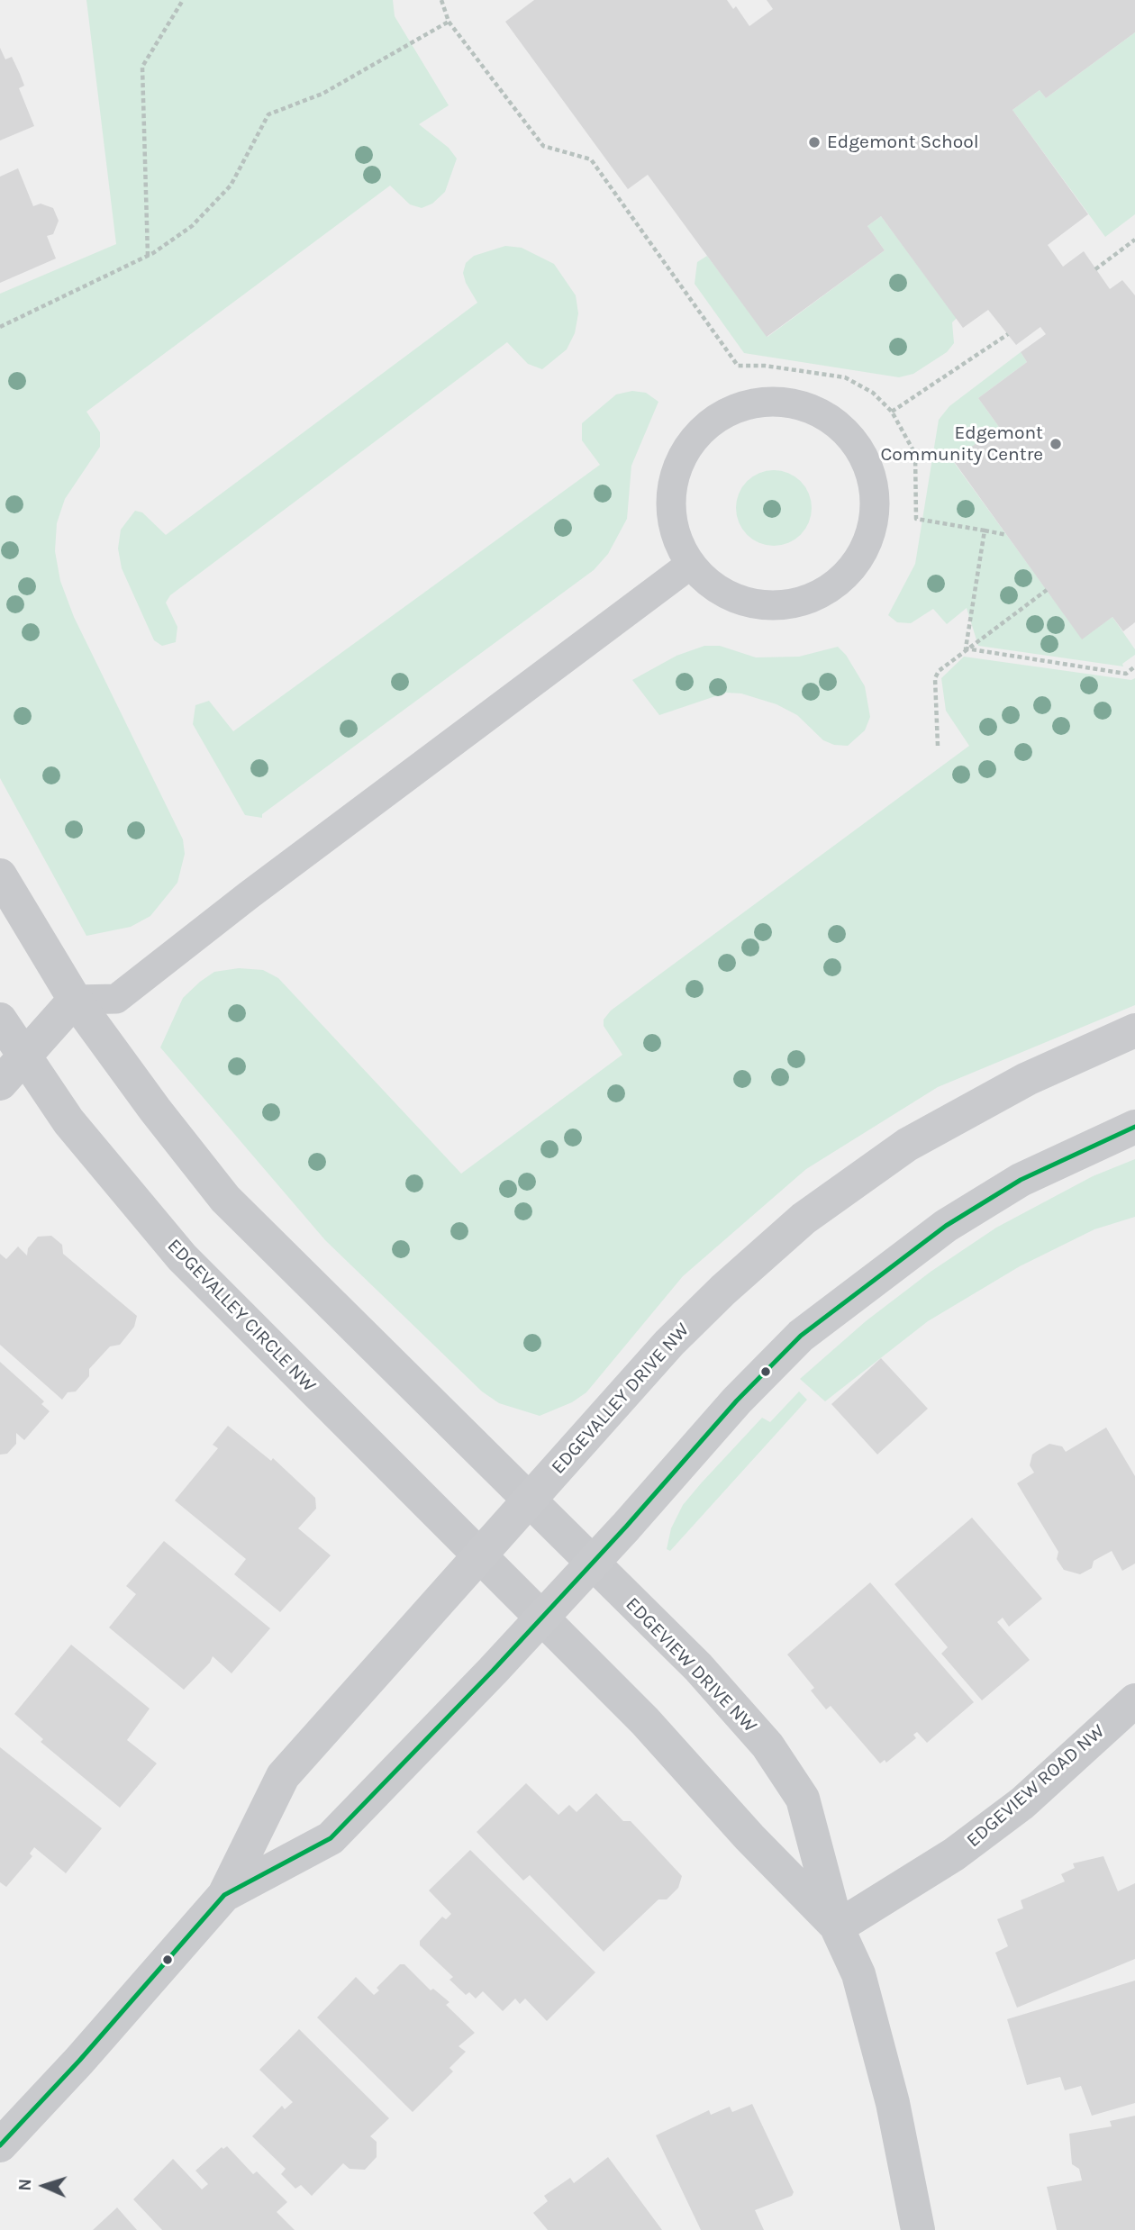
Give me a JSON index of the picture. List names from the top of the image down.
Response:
{
  "streets": {
    "street": [
      "EDGEVALLEY CIRCLE NW",
      "EDGEVALLEY DRIVE NW",
      "EDGEVIEW DRIVE NW",
      "EDGEVIEW ROAD NW"
    ]
  },
  "crossings": [
    ["EDGEVALLEY CIRCLE NW", "EDGEVALLEY DRIVE NW"],
    ["EDGEVALLEY CIRCLE NW", "EDGEVIEW DRIVE NW"],
    ["EDGEVALLEY DRIVE NW", "EDGEVIEW DRIVE NW"],
    ["EDGEVIEW DRIVE NW", "EDGEVIEW ROAD NW"]
  ],
  "places": ["Edgemont School", "Edgemont Community Centre"],
  "north": "left"
}
